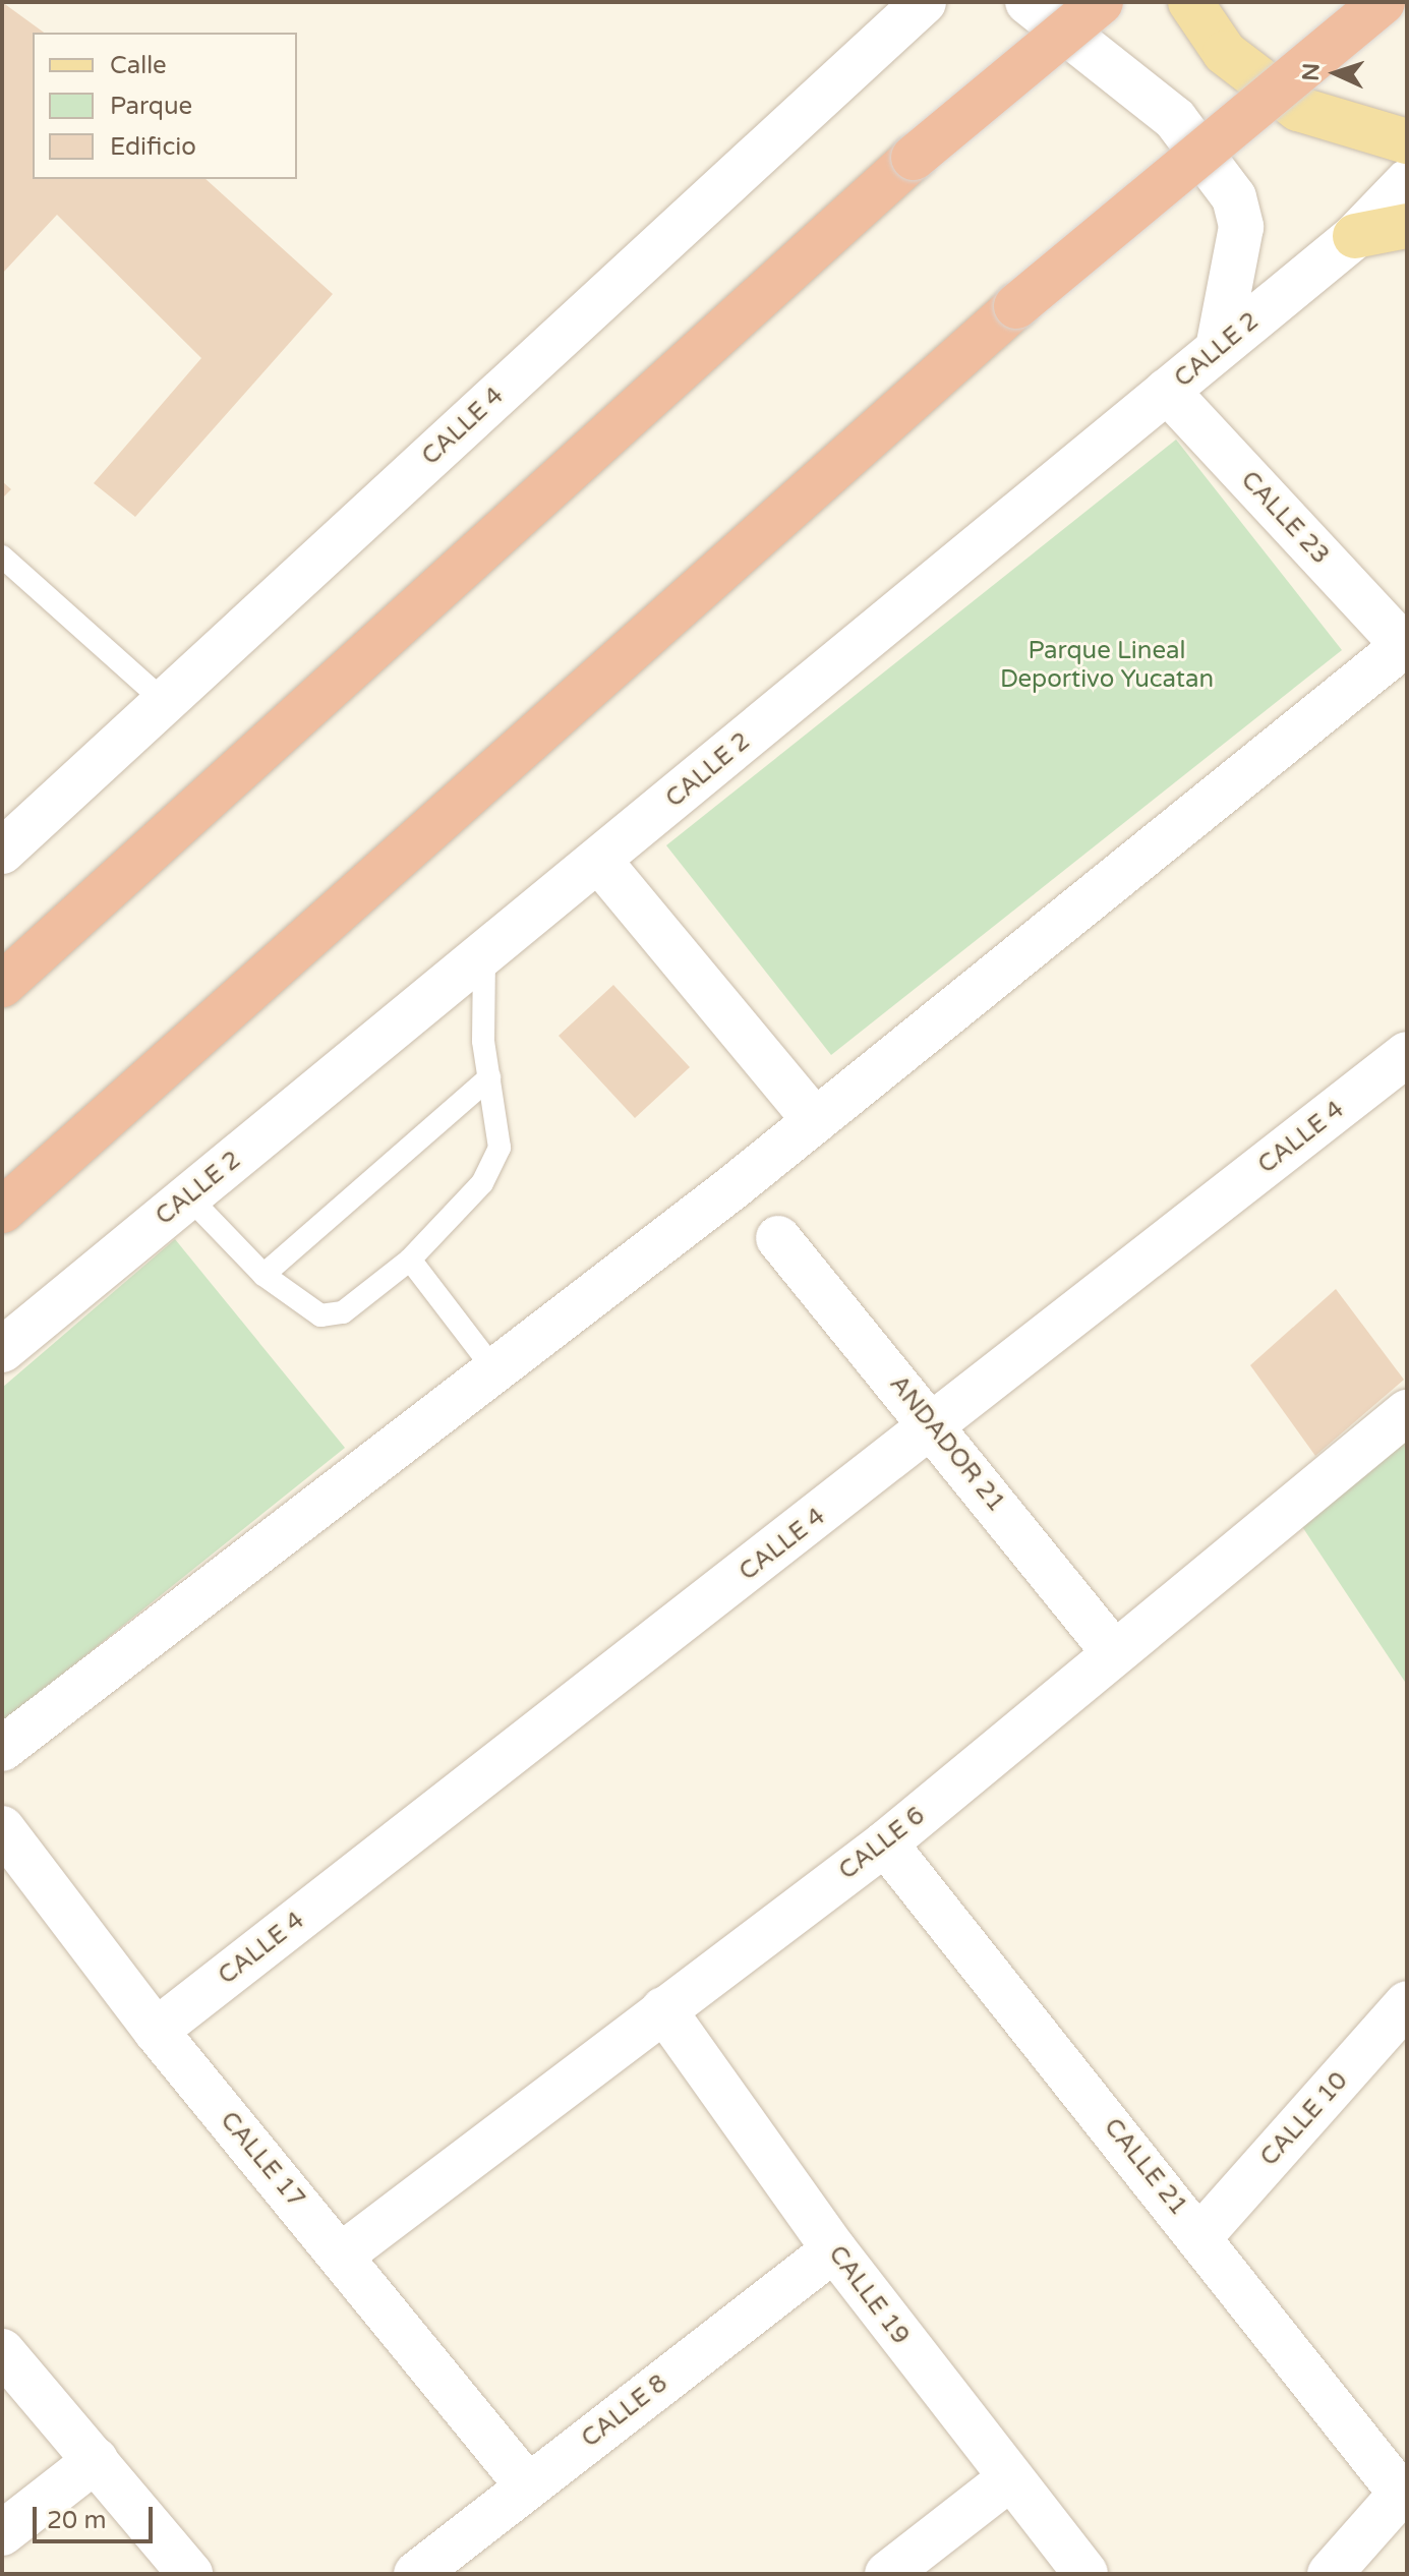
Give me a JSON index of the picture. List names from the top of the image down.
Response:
{
  "streets": {
    "street": [
      "CALLE 2",
      "CALLE 4",
      "CALLE 23",
      "ANDADOR 21",
      "CALLE 6",
      "CALLE 10",
      "CALLE 17",
      "CALLE 21",
      "CALLE 19",
      "CALLE 8"
    ]
  },
  "crossings": [
    ["CALLE 2", "CALLE 23"],
    ["CALLE 4", "ANDADOR 21"],
    ["CALLE 4", "CALLE 17"],
    ["ANDADOR 21", "CALLE 6"],
    ["CALLE 6", "CALLE 17"],
    ["CALLE 6", "CALLE 21"],
    ["CALLE 6", "CALLE 19"],
    ["CALLE 10", "CALLE 21"],
    ["CALLE 17", "CALLE 8"],
    ["CALLE 19", "CALLE 8"]
  ],
  "parks": ["Parque Lineal Deportivo Yucatan"],
  "legend": ["Calle", "Parque", "Edificio"],
  "scale_bar": "20 m",
  "north": "left"
}
